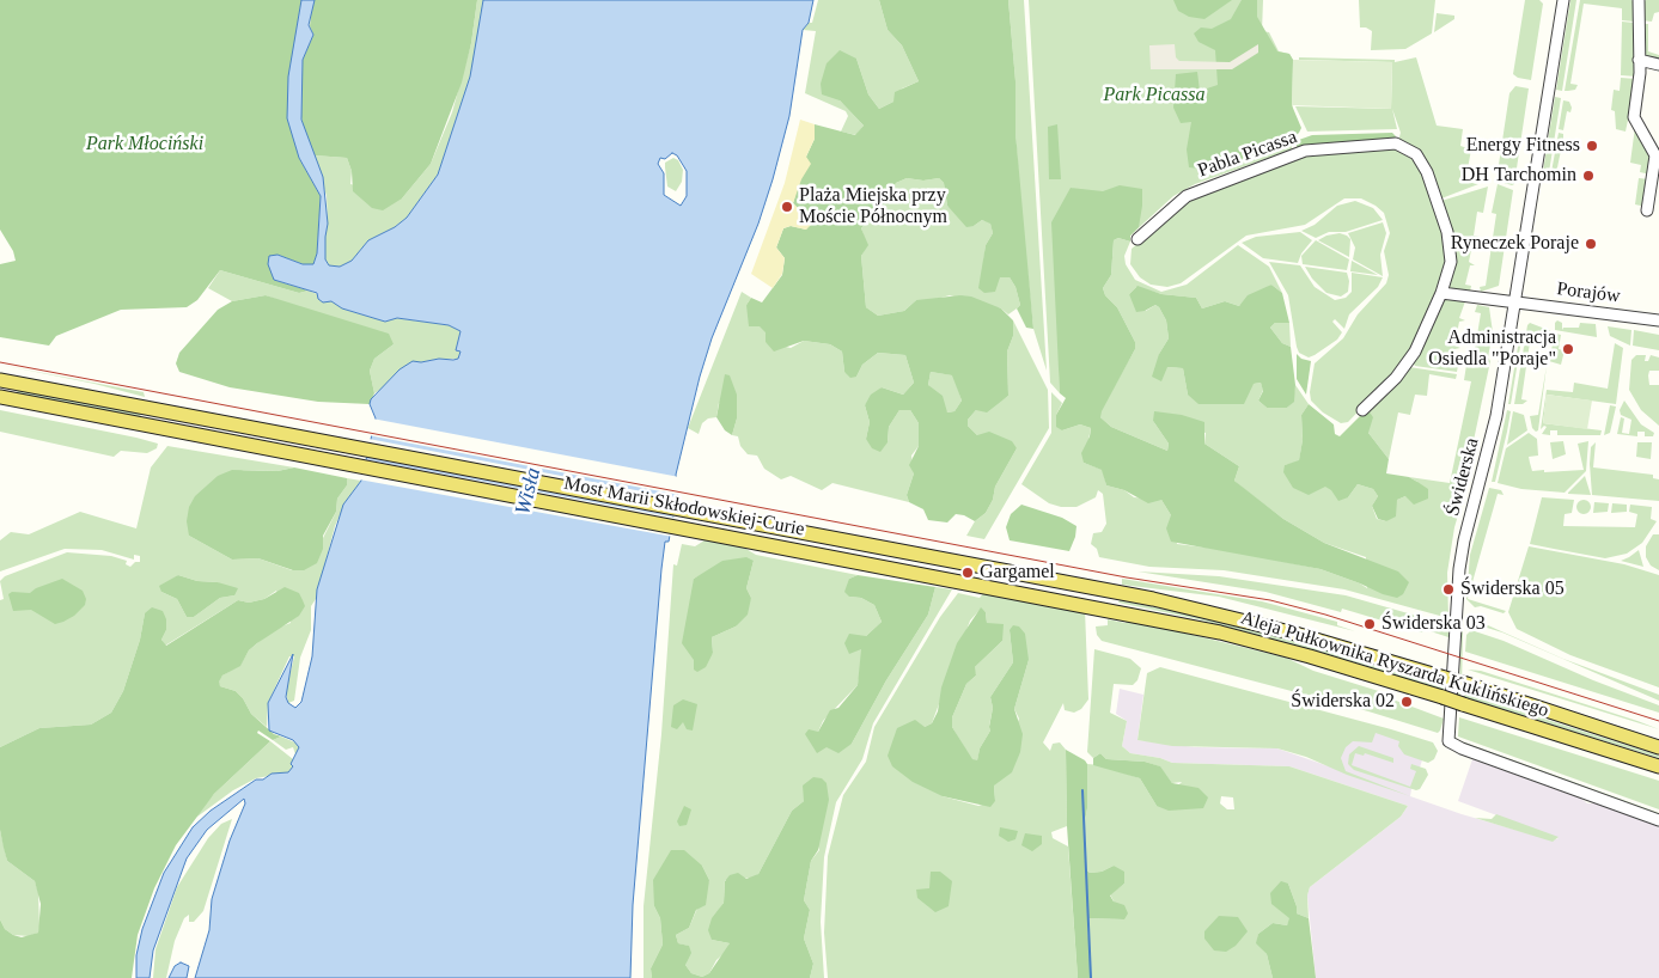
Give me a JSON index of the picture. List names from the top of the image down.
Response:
{
  "streets": {
    "main road": ["Most Marii Skłodowskiej-Curie", "Aleja Pułkownika Ryszarda Kuklińskiego"],
    "street": ["Pabla Picassa", "Porajów", "Świderska"]
  },
  "crossings": [
    ["Porajów", "Świderska"],
    ["Most Marii Skłodowskiej-Curie", "Aleja Pułkownika Ryszarda Kuklińskiego"]
  ],
  "water": ["Wisła"],
  "parks": ["Park Picassa", "Park Młociński"],
  "places": [
    "Energy Fitness",
    "DH Tarchomin",
    "Plaża Miejska przy Moście Północnym",
    "Ryneczek Poraje",
    "Administracja Osiedla \"Poraje\"",
    "Gargamel",
    "Świderska 05",
    "Świderska 03",
    "Świderska 02"
  ]
}
